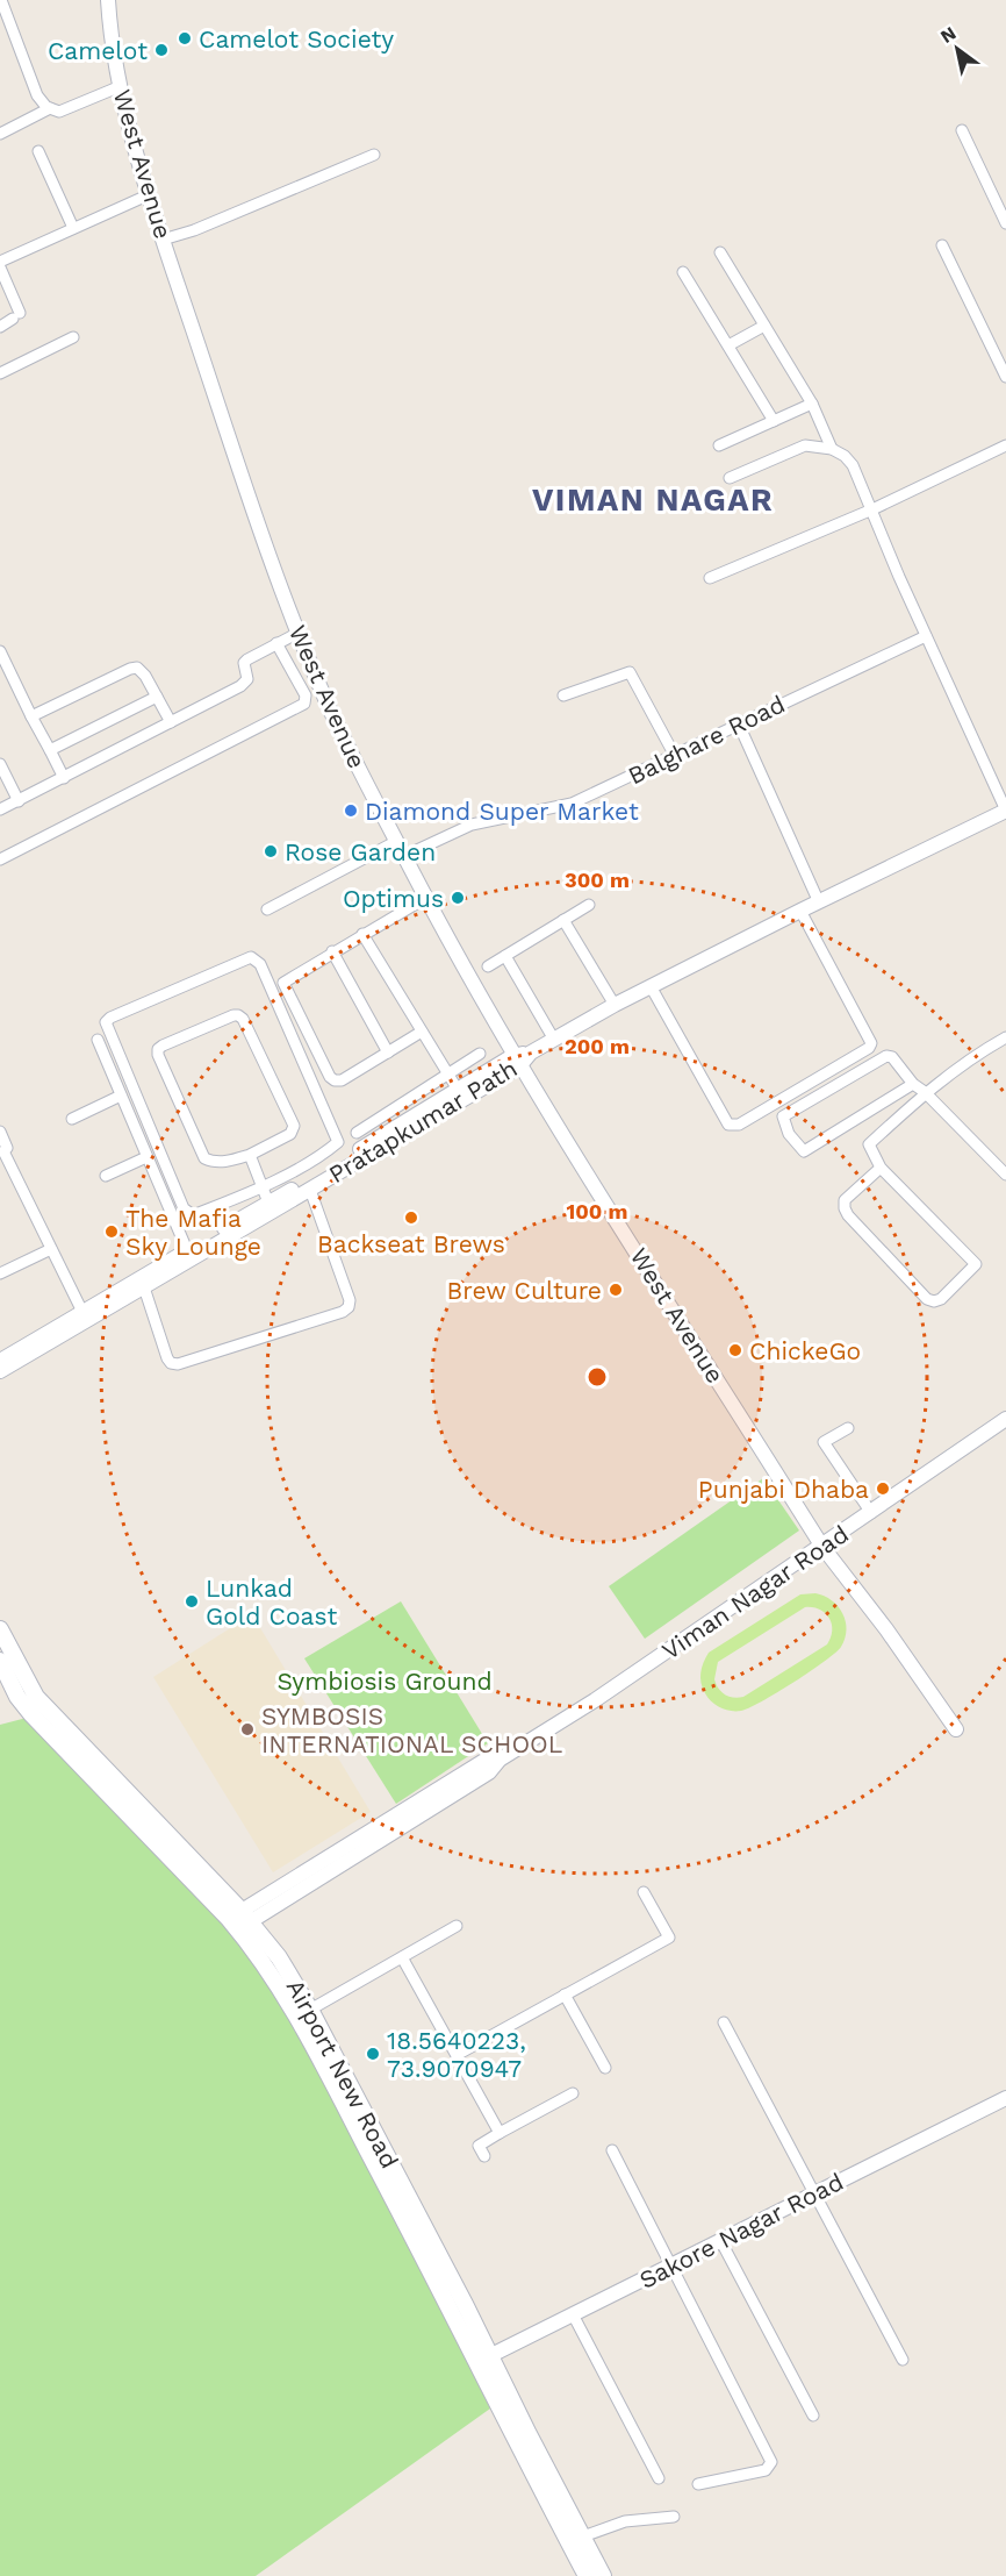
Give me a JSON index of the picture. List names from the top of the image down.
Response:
{
  "streets": {
    "main road": ["Airport New Road"],
    "street": [
      "West Avenue",
      "Balghare Road",
      "Pratapkumar Path",
      "Viman Nagar Road",
      "Sakore Nagar Road"
    ]
  },
  "crossings": [
    ["West Avenue", "Balghare Road"],
    ["West Avenue", "Pratapkumar Path"],
    ["West Avenue", "Viman Nagar Road"],
    ["Viman Nagar Road", "Airport New Road"],
    ["Airport New Road", "Sakore Nagar Road"]
  ],
  "districts": ["VIMAN NAGAR"],
  "parks": ["Symbiosis Ground"],
  "places": [
    "Camelot Society",
    "Camelot",
    "Diamond Super Market",
    "Rose Garden",
    "Optimus",
    "Backseat Brews",
    "The Mafia Sky Lounge",
    "Brew Culture",
    "ChickeGo",
    "Punjabi Dhaba",
    "Lunkad Gold Coast",
    "SYMBOSIS INTERNATIONAL SCHOOL",
    "18.5640223, 73.9070947"
  ],
  "north": "top left",
  "rings": ["300 m", "200 m", "100 m"]
}
